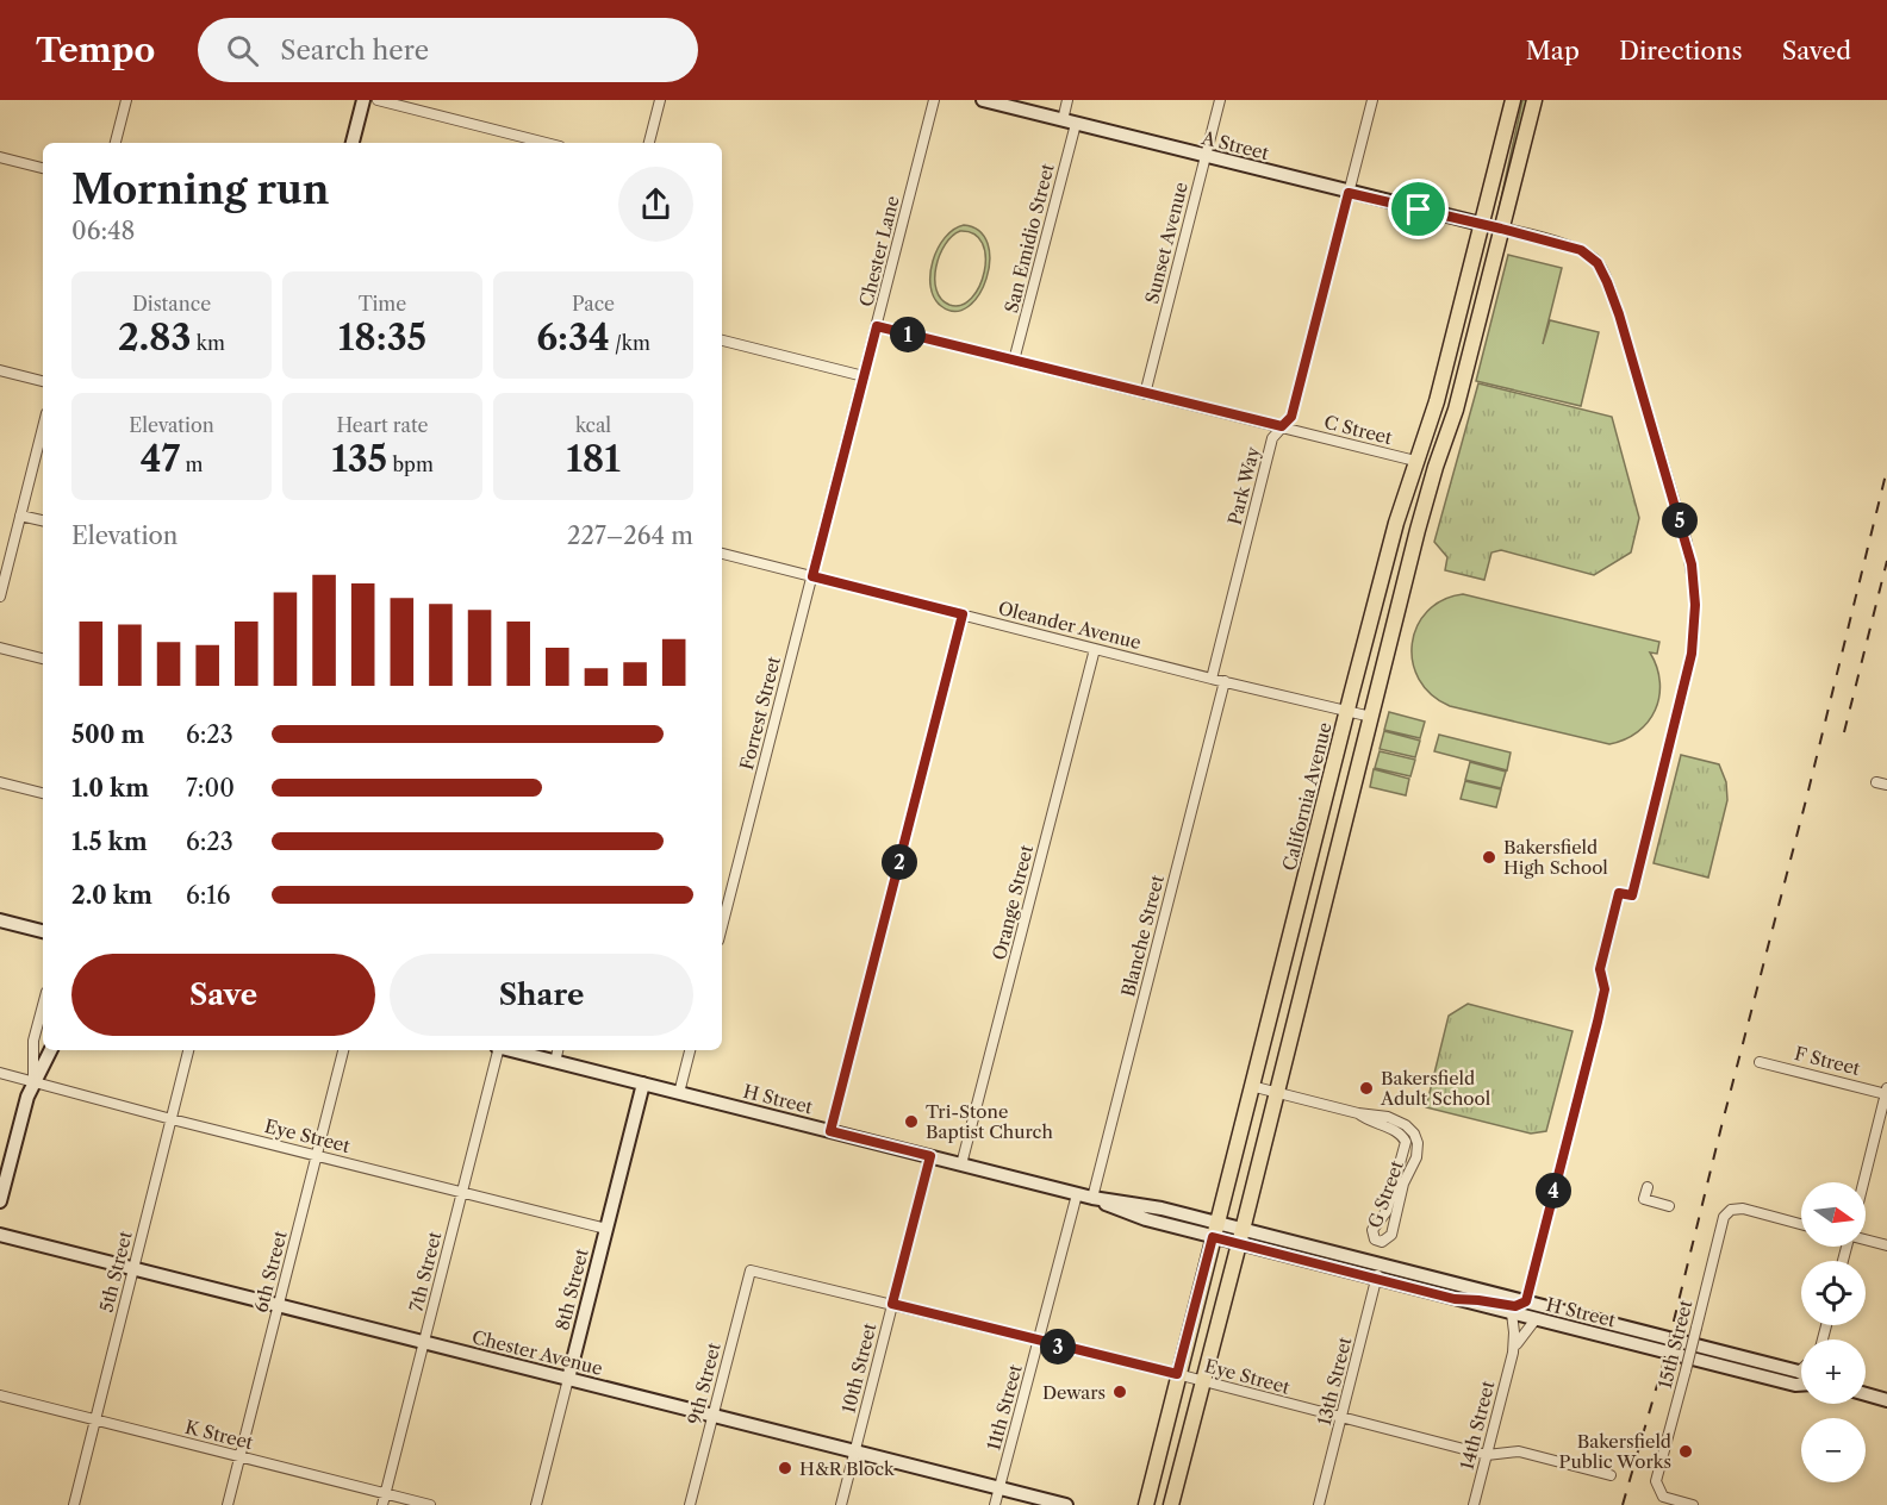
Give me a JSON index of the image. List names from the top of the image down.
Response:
{
  "streets": {
    "main road": ["California Avenue"],
    "street": [
      "A Street",
      "San Emidio Street",
      "Sunset Avenue",
      "Chester Lane",
      "C Street",
      "Park Way",
      "Oleander Avenue",
      "Forrest Street",
      "Orange Street",
      "Blanche Street",
      "F Street",
      "H Street",
      "Eye Street",
      "G Street",
      "5th Street",
      "6th Street",
      "7th Street",
      "8th Street",
      "15th Street",
      "Chester Avenue",
      "10th Street",
      "13th Street",
      "9th Street",
      "11th Street",
      "14th Street",
      "K Street"
    ]
  },
  "crossings": [
    ["A Street", "San Emidio Street"],
    ["A Street", "Sunset Avenue"],
    ["A Street", "Park Way"],
    ["A Street", "California Avenue"],
    ["San Emidio Street", "C Street"],
    ["Sunset Avenue", "C Street"],
    ["Chester Lane", "C Street"],
    ["Chester Lane", "Oleander Avenue"],
    ["Chester Lane", "Forrest Street"],
    ["C Street", "Park Way"],
    ["C Street", "California Avenue"],
    ["Park Way", "Oleander Avenue"],
    ["Oleander Avenue", "Forrest Street"],
    ["Oleander Avenue", "California Avenue"],
    ["Oleander Avenue", "Orange Street"],
    ["Oleander Avenue", "Blanche Street"],
    ["California Avenue", "H Street"],
    ["California Avenue", "Eye Street"],
    ["California Avenue", "G Street"],
    ["Orange Street", "H Street"],
    ["Blanche Street", "H Street"],
    ["H Street", "8th Street"],
    ["H Street", "10th Street"],
    ["H Street", "13th Street"],
    ["H Street", "11th Street"],
    ["H Street", "14th Street"],
    ["Eye Street", "5th Street"],
    ["Eye Street", "6th Street"],
    ["Eye Street", "7th Street"],
    ["Eye Street", "8th Street"],
    ["Eye Street", "10th Street"],
    ["Eye Street", "13th Street"],
    ["Eye Street", "9th Street"],
    ["Eye Street", "11th Street"],
    ["Eye Street", "14th Street"],
    ["5th Street", "Chester Avenue"],
    ["5th Street", "K Street"],
    ["6th Street", "Chester Avenue"],
    ["6th Street", "K Street"],
    ["7th Street", "Chester Avenue"],
    ["7th Street", "K Street"],
    ["8th Street", "Chester Avenue"],
    ["Chester Avenue", "10th Street"],
    ["Chester Avenue", "9th Street"],
    ["Chester Avenue", "11th Street"]
  ],
  "places": [
    "Bakersfield High School",
    "Bakersfield Adult School",
    "Tri-Stone Baptist Church",
    "Dewars",
    "Bakersfield Public Works",
    "H&R Block"
  ],
  "north": "right",
  "page": {
    "header": "Tempo",
    "search": "Search here",
    "nav": ["Map", "Directions", "Saved"],
    "heading": ["Morning run", "06:48"],
    "stats": [
      ["Distance", "2.83 km"],
      ["Time", "18:35"],
      ["Pace", "6:34 /km"],
      ["Elevation", "47 m"],
      ["Heart rate", "135 bpm"],
      ["kcal", "181"]
    ],
    "pins": [
      "1",
      "5",
      "2",
      "4",
      "3"
    ],
    "chart": ["Elevation", "227–264 m"],
    "list": [
      {
        "name": "500 m",
        "note": "6:23"
      },
      {
        "name": "1.0 km",
        "note": "7:00"
      },
      {
        "name": "1.5 km",
        "note": "6:23"
      },
      {
        "name": "2.0 km",
        "note": "6:16"
      }
    ],
    "buttons": ["Save", "Share"],
    "map_buttons": ["+", "−"]
  }
}
